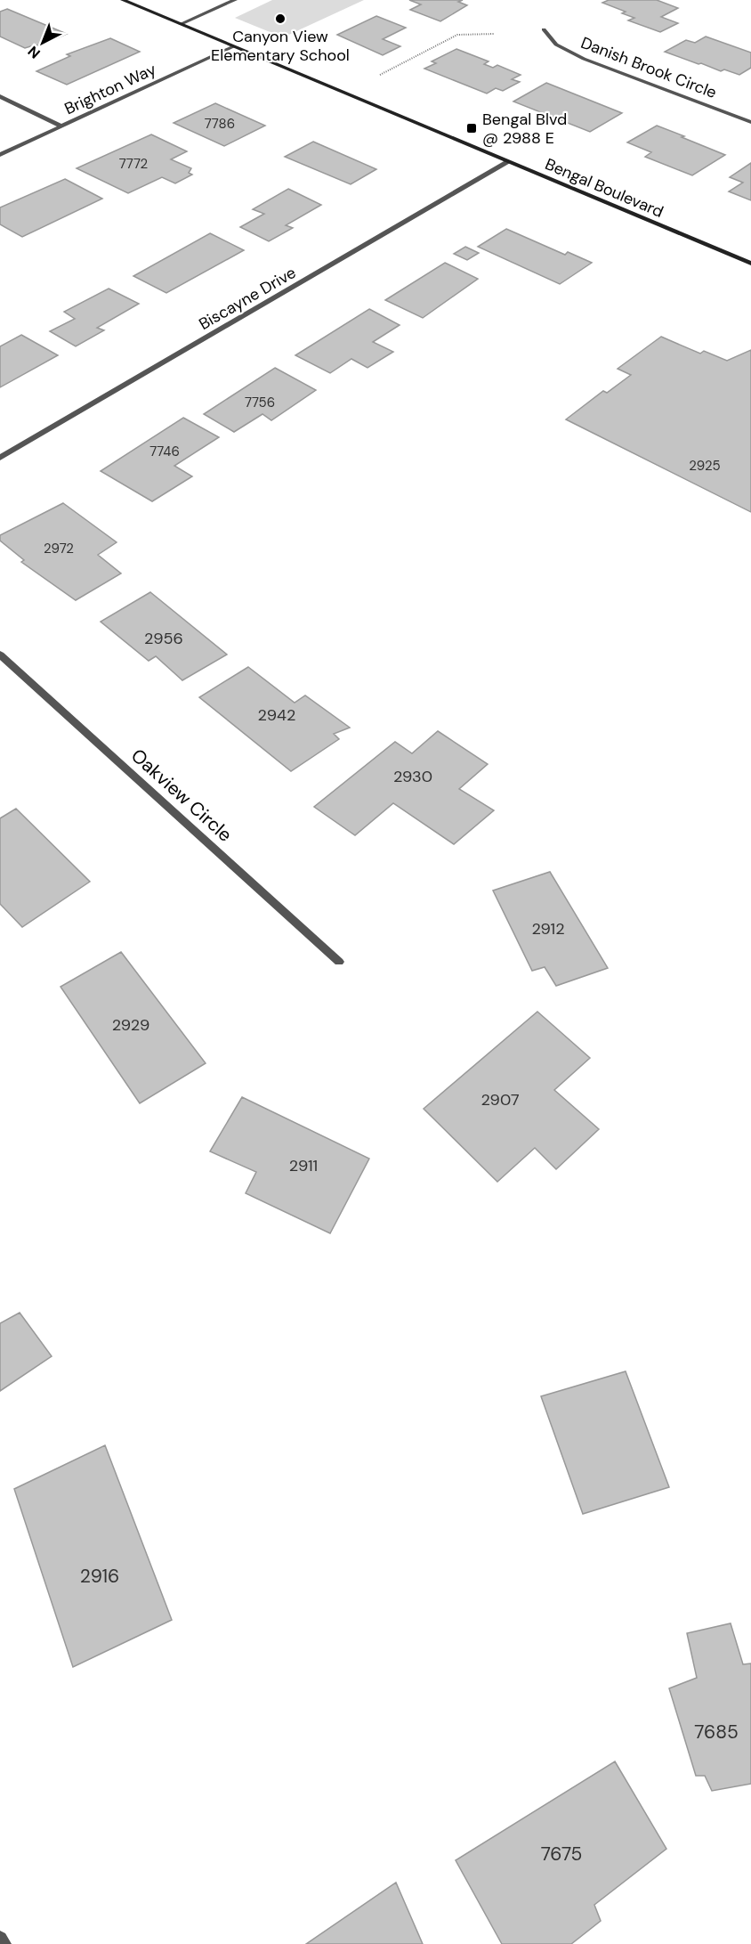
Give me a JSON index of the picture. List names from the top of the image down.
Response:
{
  "streets": {
    "main road": ["Bengal Boulevard"],
    "street": [
      "Danish Brook Circle",
      "Brighton Way",
      "Biscayne Drive",
      "Oakview Circle"
    ]
  },
  "crossings": [
    ["Brighton Way", "Bengal Boulevard"],
    ["Bengal Boulevard", "Biscayne Drive"]
  ],
  "places": {
    "other": ["Canyon View Elementary School"],
    "transit": ["Bengal Blvd @ 2988 E"]
  },
  "house_numbers": [
    "7786",
    "7772",
    "7756",
    "7746",
    "2925",
    "2972",
    "2956",
    "2942",
    "2930",
    "2912",
    "2929",
    "2907",
    "2911",
    "2916",
    "7685",
    "7675"
  ],
  "north": "bottom left"
}
